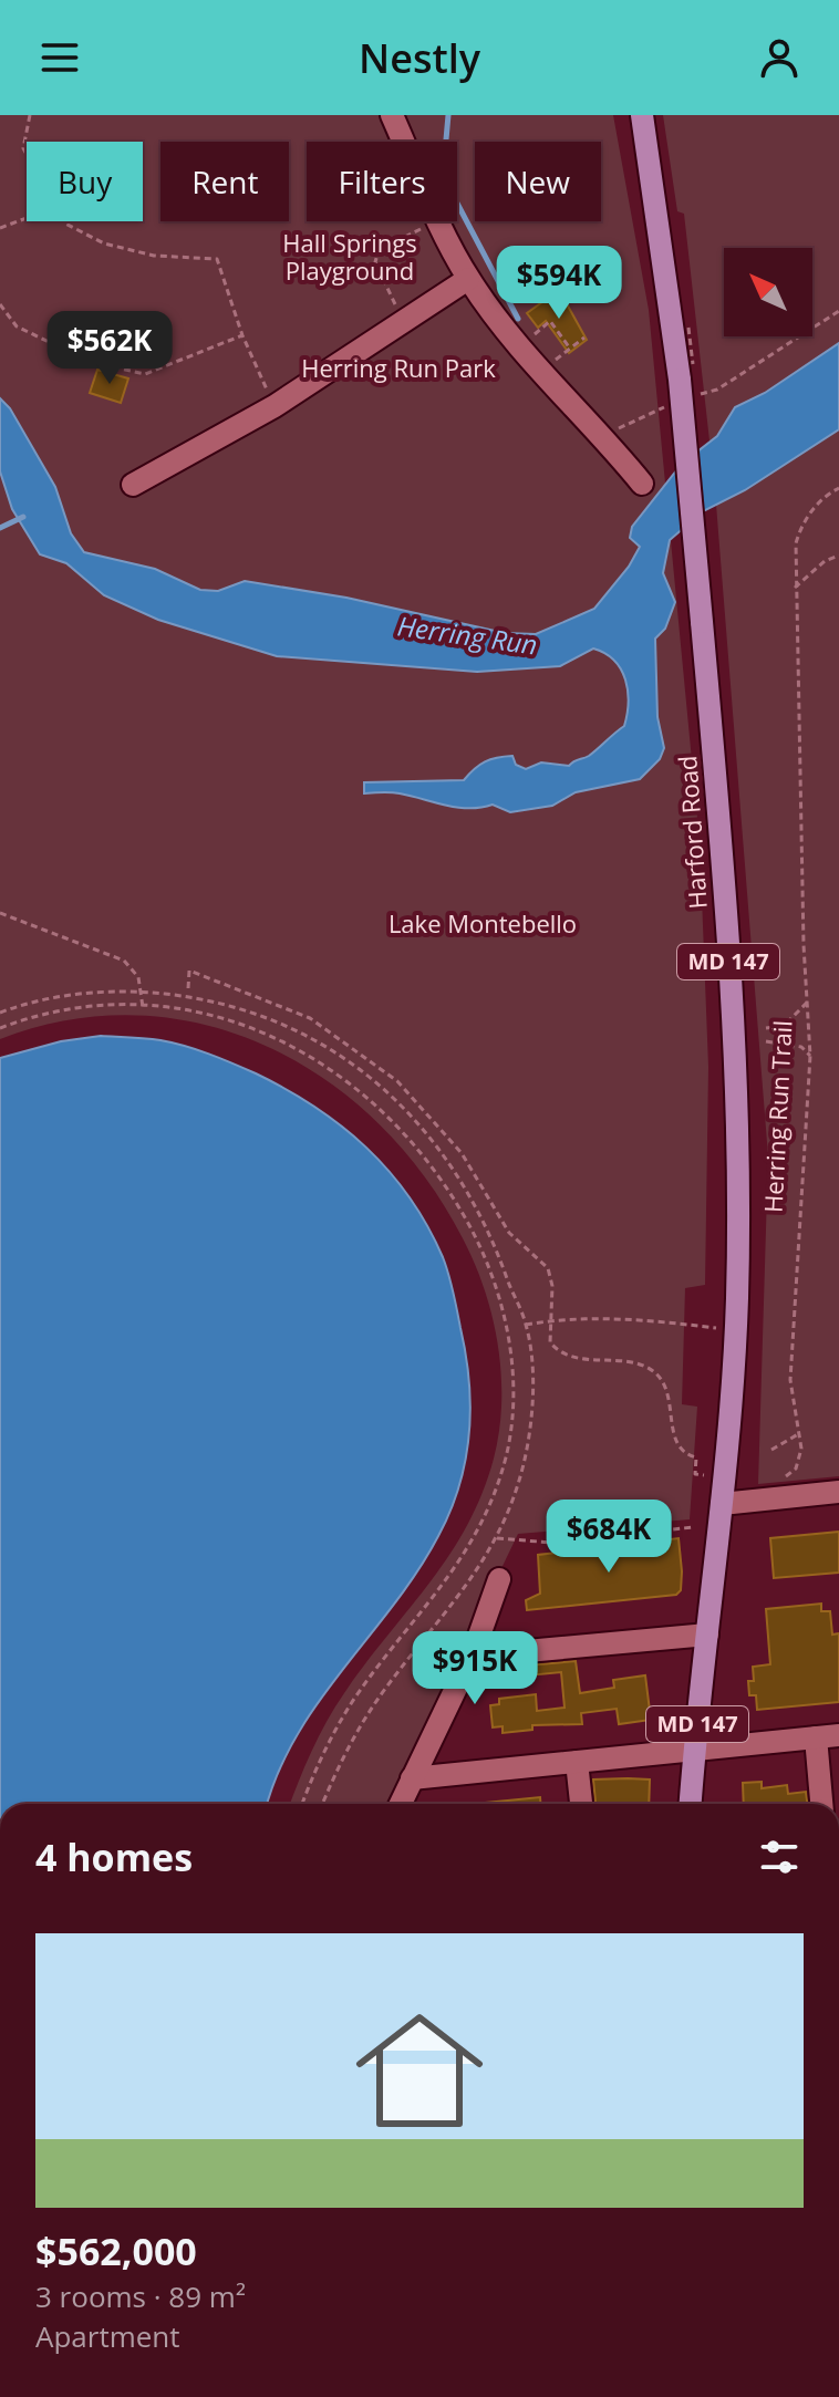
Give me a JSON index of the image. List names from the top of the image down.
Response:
{
  "streets": {
    "main road": ["Harford Road", "MD 147"],
    "path": ["Herring Run Trail"]
  },
  "water": ["Herring Run"],
  "parks": ["Hall Springs Playground", "Herring Run Park", "Lake Montebello"],
  "north": "top left",
  "page": {
    "header": "Nestly",
    "chip": [
      "Buy",
      "Rent",
      "Filters",
      "New"
    ],
    "price": [
      "$594K",
      "$562K",
      "$684K",
      "$915K"
    ],
    "heading": "4 homes",
    "list": [
      {
        "name": "$562,000",
        "note": "3 rooms · 89 m² · Apartment"
      }
    ]
  }
}
